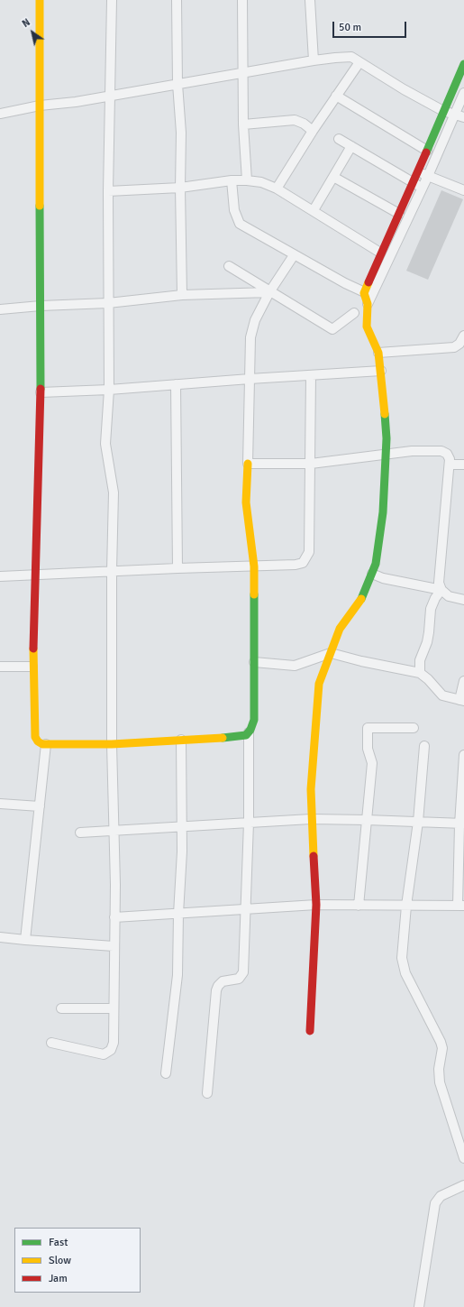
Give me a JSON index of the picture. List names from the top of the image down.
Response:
{
  "legend": ["Fast", "Slow", "Jam"],
  "scale_bar": "50 m",
  "north": "top left"
}
